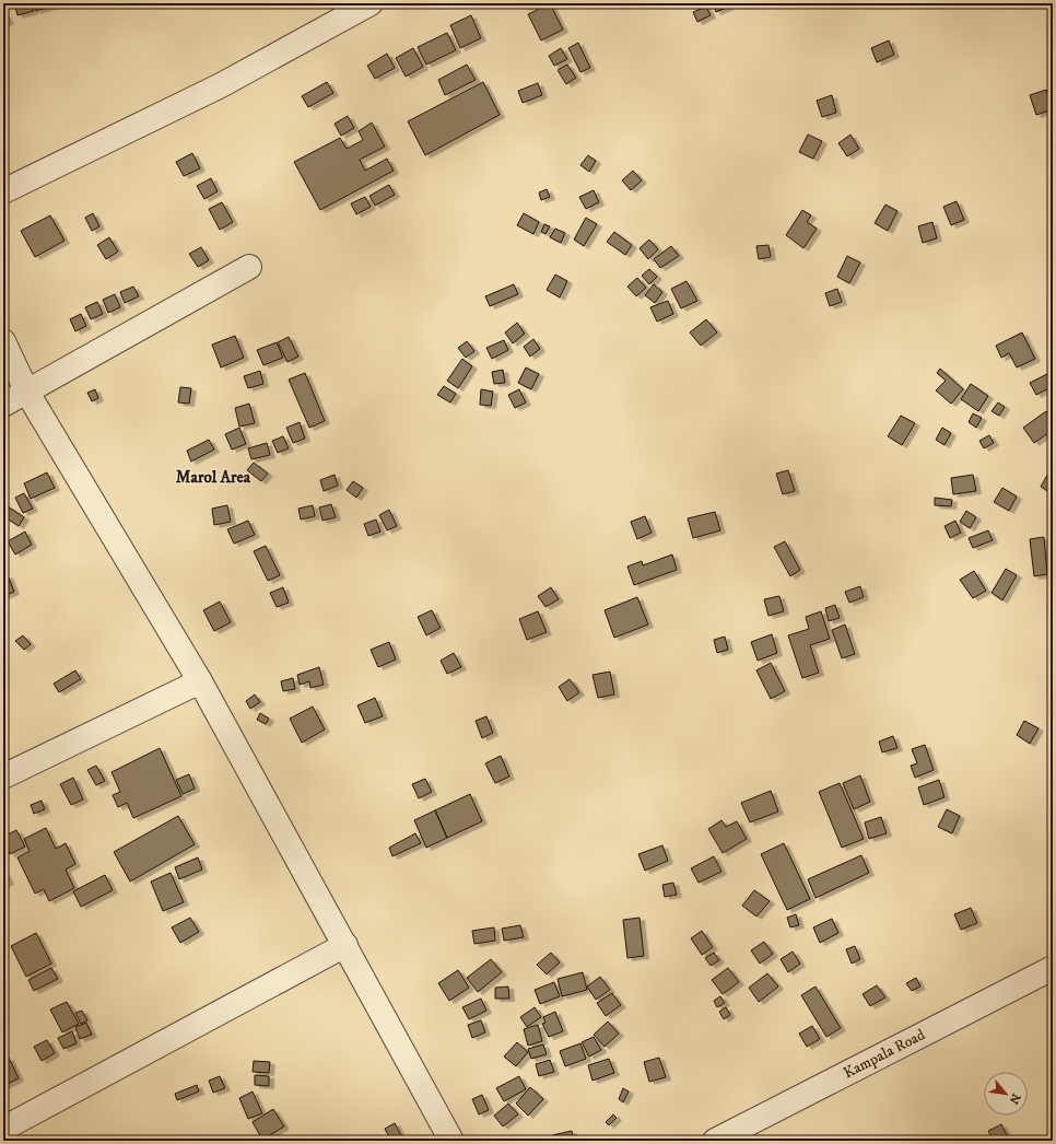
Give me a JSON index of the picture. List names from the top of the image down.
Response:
{
  "streets": {
    "street": ["Kampala Road"]
  },
  "districts": ["Marol Area"],
  "north": "bottom right"
}
